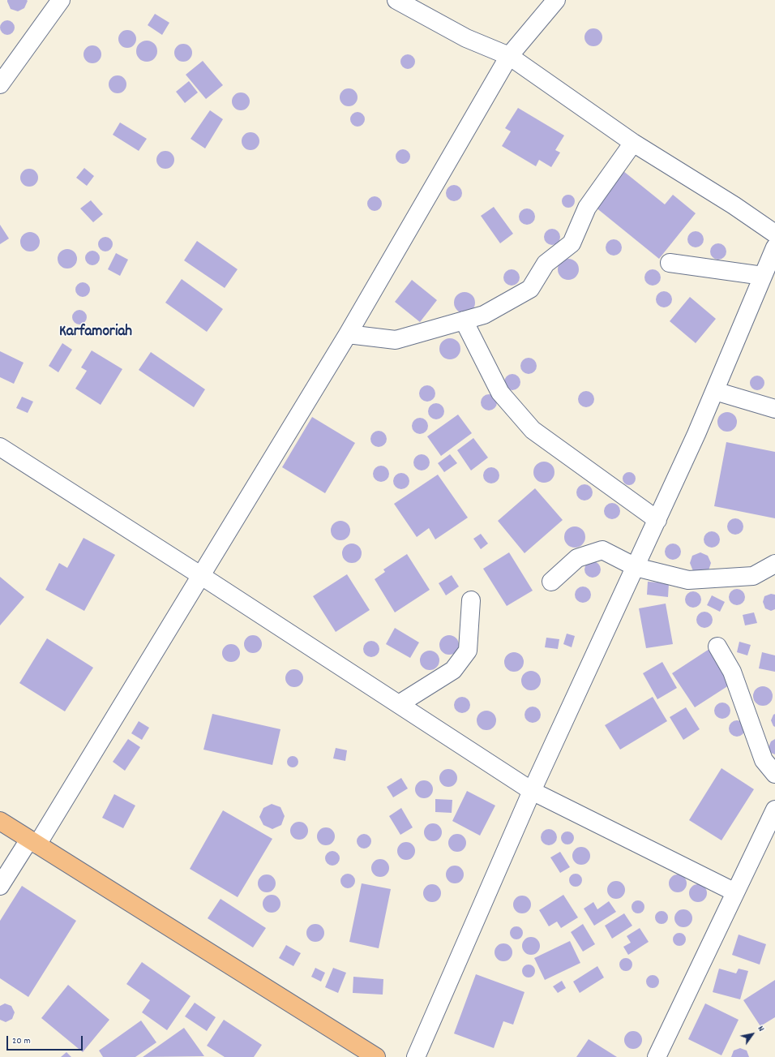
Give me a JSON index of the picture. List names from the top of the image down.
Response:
{
  "districts": ["Karfamoriah"],
  "scale_bar": "20 m",
  "north": "top right"
}
